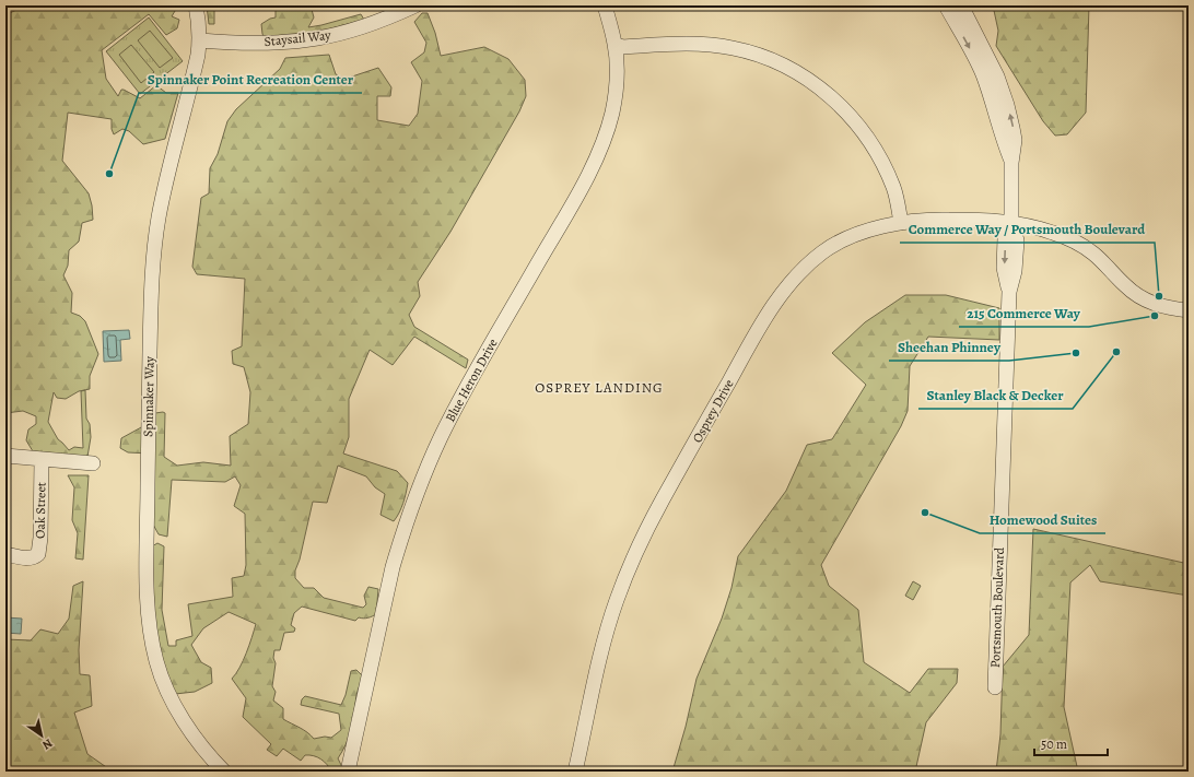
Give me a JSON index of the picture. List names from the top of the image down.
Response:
{
  "streets": {
    "street": [
      "Staysail Way",
      "Blue Heron Drive",
      "Spinnaker Way",
      "Osprey Drive",
      "Oak Street",
      "Portsmouth Boulevard"
    ]
  },
  "crossings": [
    ["Staysail Way", "Spinnaker Way"],
    ["Osprey Drive", "Portsmouth Boulevard"]
  ],
  "districts": ["OSPREY LANDING"],
  "places": [
    "Spinnaker Point Recreation Center",
    "Commerce Way / Portsmouth Boulevard",
    "215 Commerce Way",
    "Stanley Black & Decker",
    "Sheehan Phinney",
    "Homewood Suites"
  ],
  "scale_bar": "50 m",
  "north": "bottom right"
}
